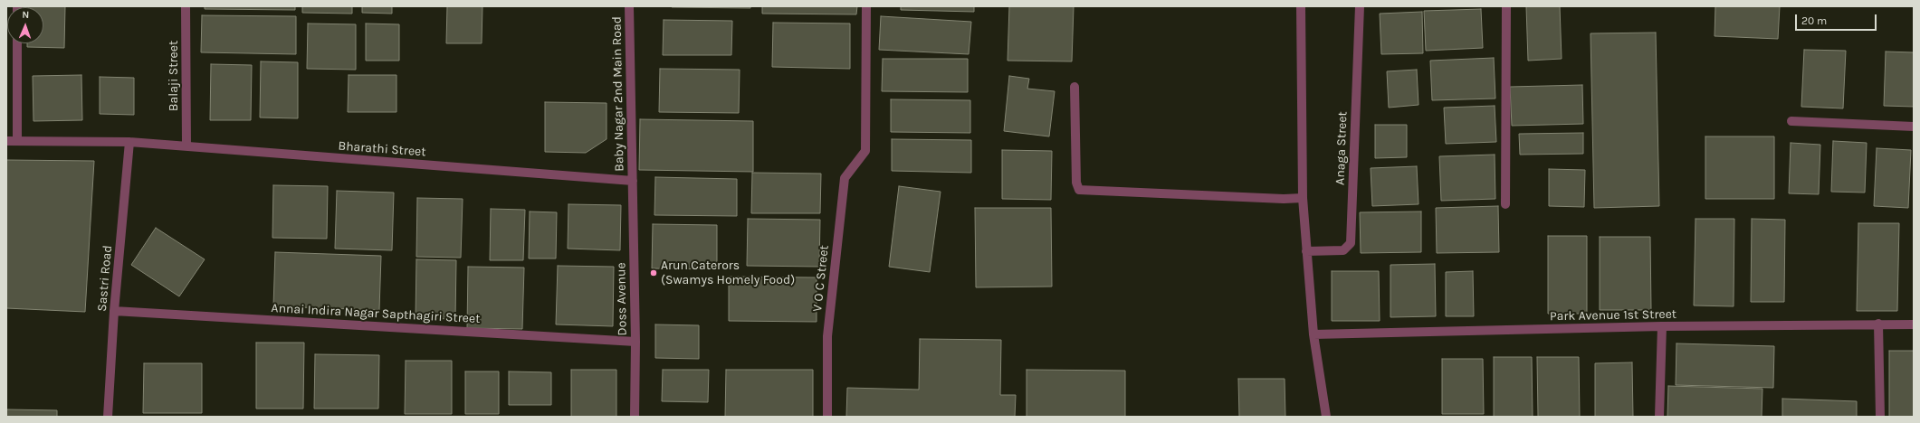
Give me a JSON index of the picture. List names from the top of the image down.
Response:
{
  "streets": {
    "street": [
      "Balaji Street",
      "Baby Nagar 2nd Main Road",
      "Anaga Street",
      "Bharathi Street",
      "Sastri Road",
      "V O C Street",
      "Doss Avenue",
      "Annai Indira Nagar Sapthagiri Street",
      "Park Avenue 1st Street"
    ]
  },
  "crossings": [
    ["Balaji Street", "Bharathi Street"],
    ["Baby Nagar 2nd Main Road", "Bharathi Street"],
    ["Baby Nagar 2nd Main Road", "Doss Avenue"],
    ["Bharathi Street", "Sastri Road"],
    ["Bharathi Street", "Doss Avenue"],
    ["Sastri Road", "Annai Indira Nagar Sapthagiri Street"],
    ["Doss Avenue", "Annai Indira Nagar Sapthagiri Street"]
  ],
  "places": ["Arun Caterors (Swamys Homely Food)"],
  "scale_bar": "20 m",
  "north": "top"
}
